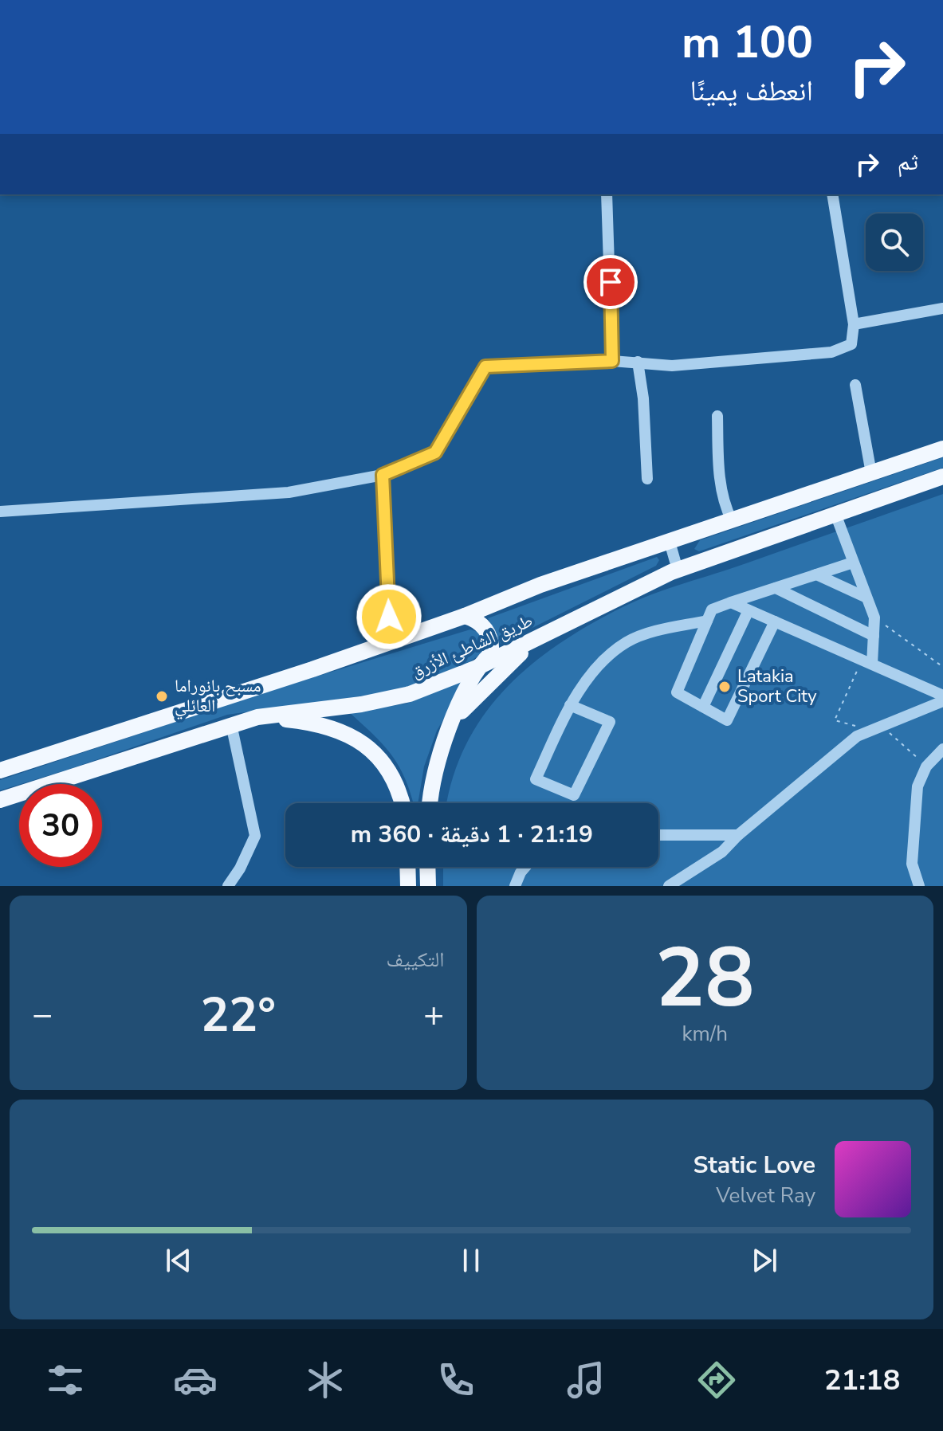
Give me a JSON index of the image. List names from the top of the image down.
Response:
{
  "streets": {
    "main road": ["طريق الشاطئ الأزرق"]
  },
  "places": ["Latakia Sport City", "مسبح بانوراما العائلي"],
  "page": {
    "turn": ["100 m", "انعطف يمينًا"],
    "then": "ثم",
    "limit": "30",
    "trip": "21:19 · 1 دقيقة · 360 m",
    "tile": [
      ["28", "km/h"],
      "التكييف"
    ],
    "heat": ["−", "22°", "+"],
    "song": ["Static Love", "Velvet Ray"],
    "tabs": "21:18"
  }
}
